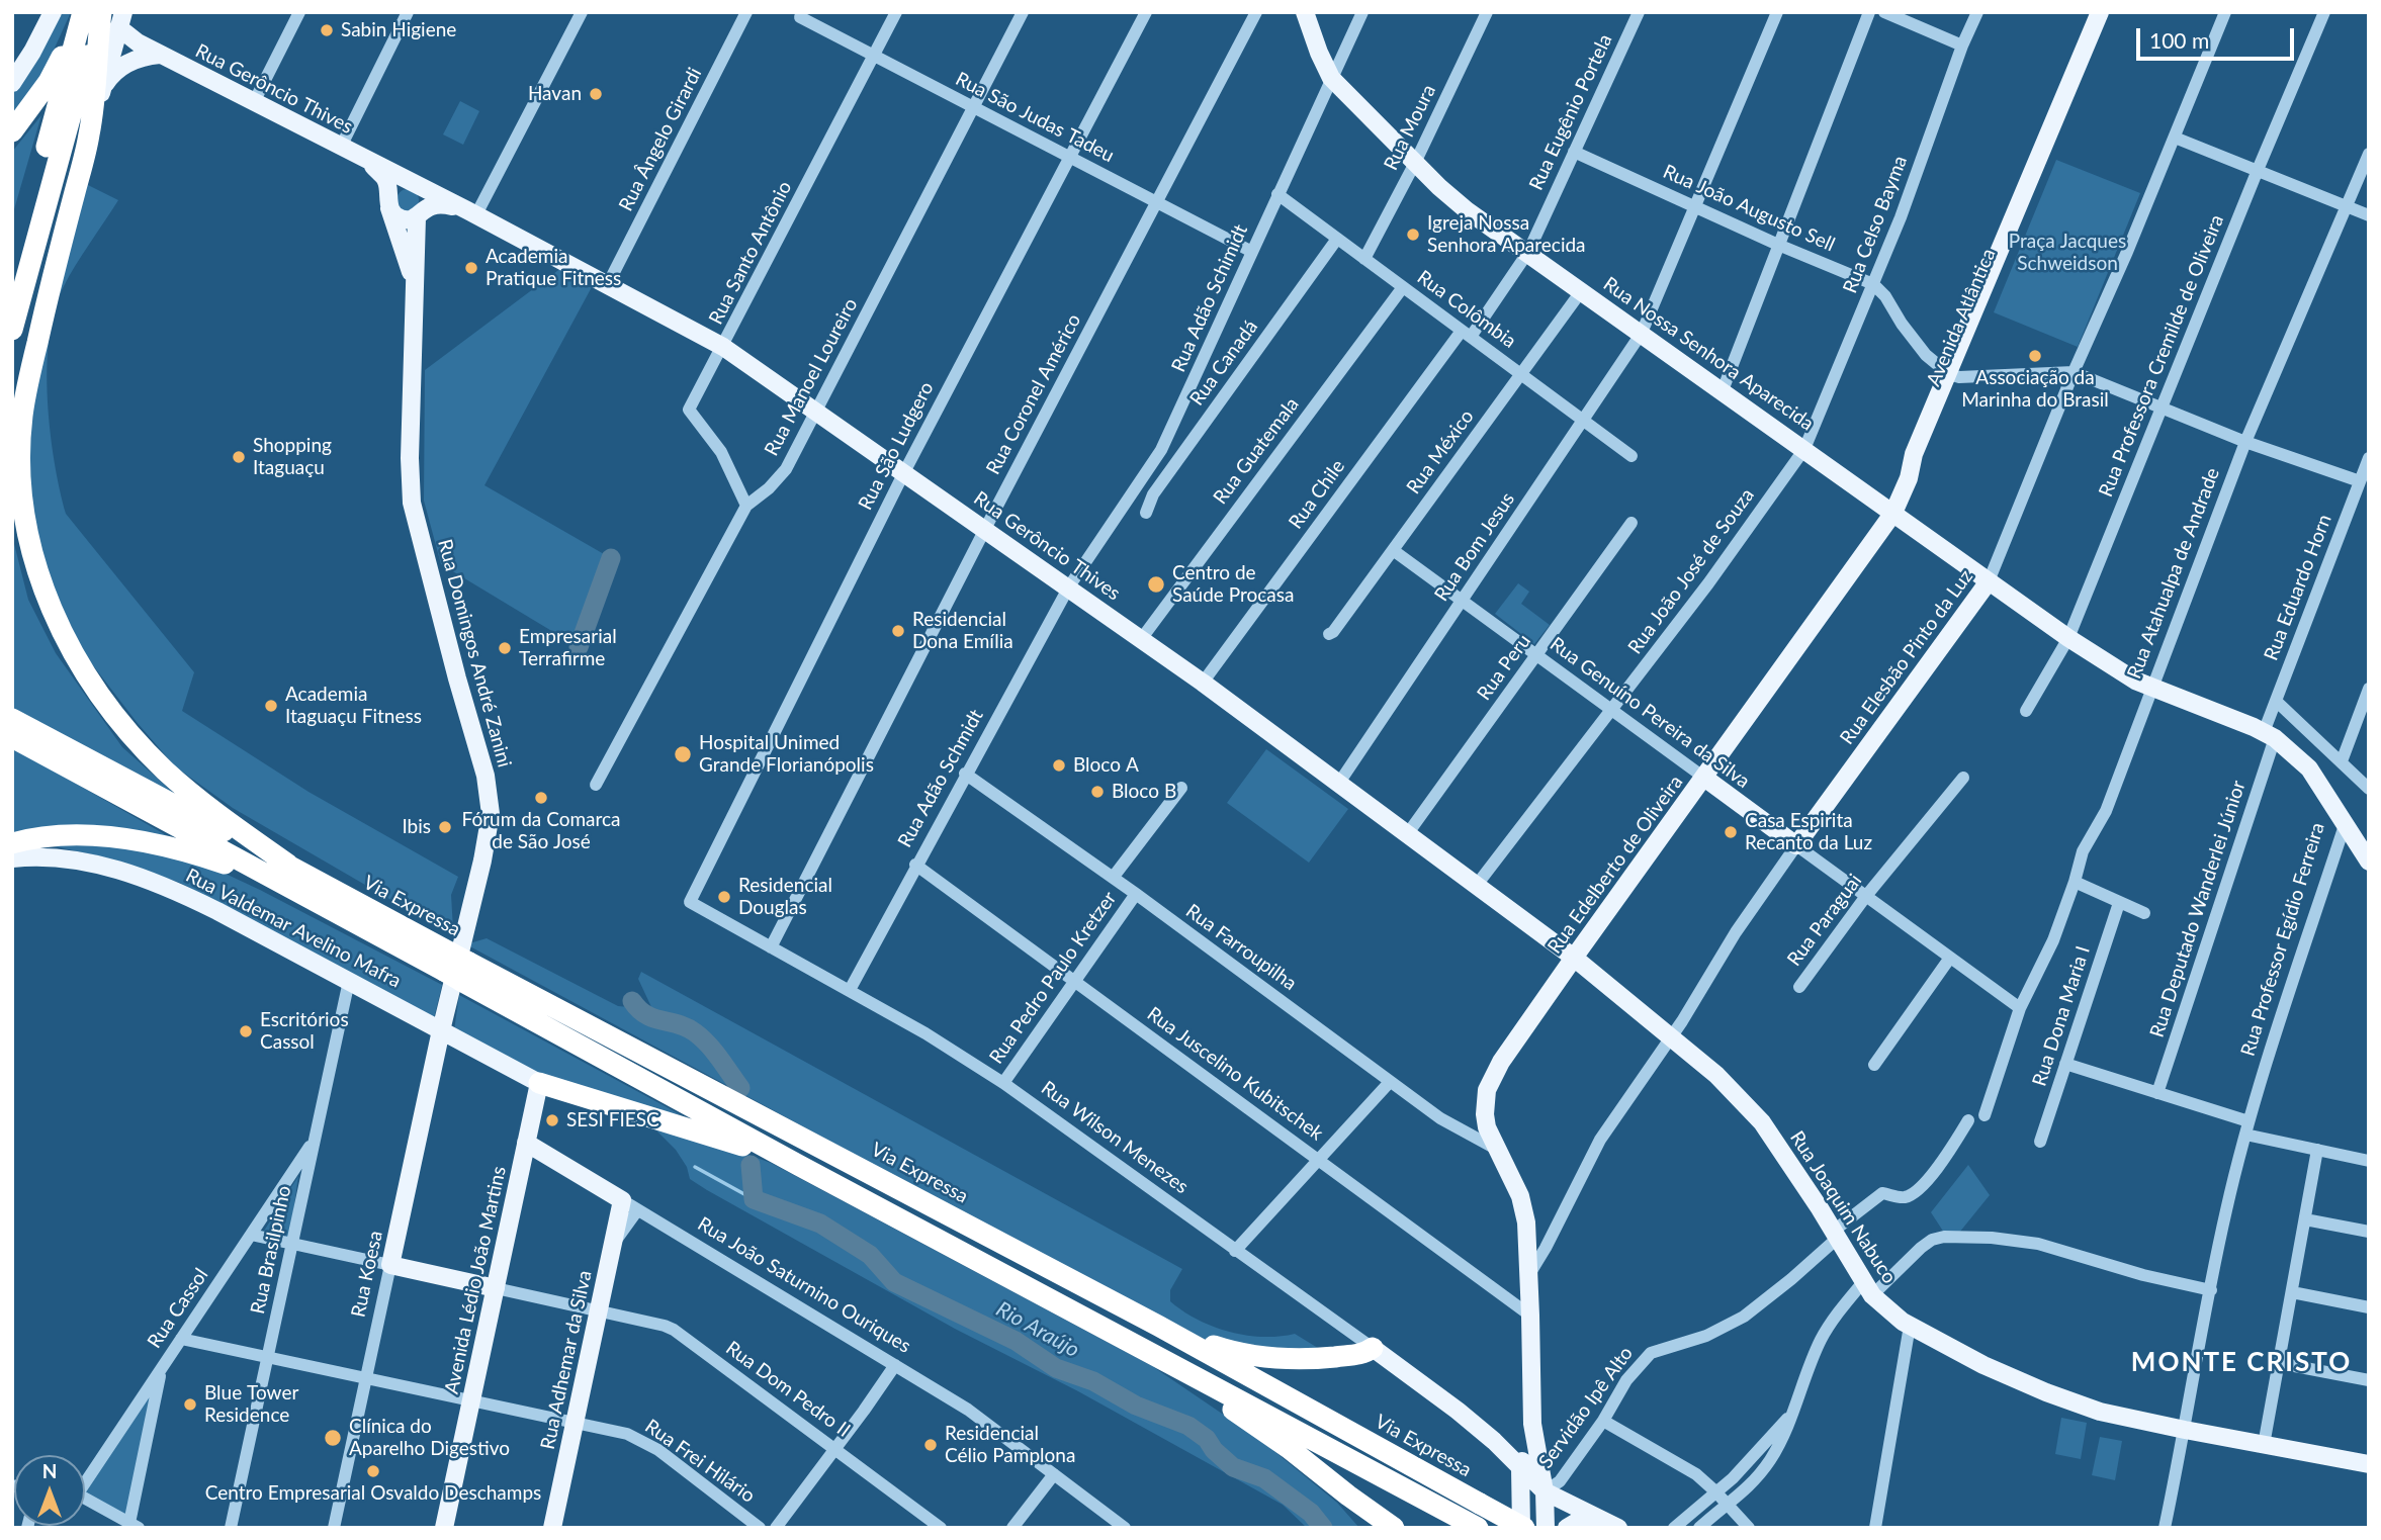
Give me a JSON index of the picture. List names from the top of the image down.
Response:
{
  "streets": {
    "highway": ["Via Expressa"],
    "main road": [
      "Rua Gerôncio Thives",
      "Avenida Atlântica",
      "Rua Nossa Senhora Aparecida",
      "Rua Domingos André Zanini",
      "Rua Elesbão Pinto da Luz",
      "Rua Genuíno Pereira da Silva",
      "Rua Edelberto de Oliveira",
      "Rua Valdemar Avelino Mafra",
      "Rua Professor Egídio Ferreira",
      "Rua Wilson Menezes",
      "Rua Joaquim Nabuco",
      "Rua Koesa",
      "Avenida Lédio João Martins",
      "Rua João Saturnino Ouriques",
      "Rua Adhemar da Silva"
    ],
    "street": [
      "Rua Eugênio Portela",
      "Rua São Judas Tadeu",
      "Rua Moura",
      "Rua Ângelo Girardi",
      "Rua João Augusto Sell",
      "Rua Celso Bayma",
      "Rua Santo Antônio",
      "Rua Adão Schimidt",
      "Rua Colômbia",
      "Rua Professora Cremilde de Oliveira",
      "Rua Canadá",
      "Rua Manoel Loureiro",
      "Rua Coronel Américo",
      "Rua São Ludgero",
      "Rua Guatemala",
      "Rua México",
      "Rua Chile",
      "Rua Bom Jesus",
      "Rua João José de Souza",
      "Rua Atahualpa de Andrade",
      "Rua Eduardo Horn",
      "Rua Peru",
      "Rua Adão Schmidt",
      "Rua Deputado Wanderlei Júnior",
      "Rua Paraguai",
      "Rua Farroupilha",
      "Rua Pedro Paulo Kretzer",
      "Rua Dona Maria I",
      "Rua Juscelino Kubitschek",
      "Rua Brasilpinho",
      "Rua Cassol",
      "Rua Dom Pedro II",
      "Servidão Ipê Alto",
      "Rua Frei Hilário"
    ]
  },
  "crossings": [
    ["Rua Gerôncio Thives", "Rua Ângelo Girardi"],
    ["Rua Gerôncio Thives", "Rua Santo Antônio"],
    ["Rua Gerôncio Thives", "Rua Adão Schimidt"],
    ["Rua Gerôncio Thives", "Rua Manoel Loureiro"],
    ["Rua Gerôncio Thives", "Rua Coronel Américo"],
    ["Rua Gerôncio Thives", "Rua São Ludgero"],
    ["Rua Gerôncio Thives", "Rua Guatemala"],
    ["Rua Gerôncio Thives", "Rua Chile"],
    ["Rua Gerôncio Thives", "Rua Bom Jesus"],
    ["Rua Gerôncio Thives", "Rua João José de Souza"],
    ["Rua Gerôncio Thives", "Rua Domingos André Zanini"],
    ["Rua Gerôncio Thives", "Rua Peru"],
    ["Rua Gerôncio Thives", "Rua Adão Schmidt"],
    ["Rua Gerôncio Thives", "Rua Edelberto de Oliveira"],
    ["Rua Gerôncio Thives", "Rua Joaquim Nabuco"],
    ["Rua Eugênio Portela", "Rua João Augusto Sell"],
    ["Rua Eugênio Portela", "Rua Colômbia"],
    ["Rua Eugênio Portela", "Rua Nossa Senhora Aparecida"],
    ["Rua Eugênio Portela", "Rua Chile"],
    ["Rua São Judas Tadeu", "Rua Santo Antônio"],
    ["Rua São Judas Tadeu", "Rua Adão Schimidt"],
    ["Rua São Judas Tadeu", "Rua Manoel Loureiro"],
    ["Rua São Judas Tadeu", "Rua Coronel Américo"],
    ["Rua São Judas Tadeu", "Rua São Ludgero"],
    ["Rua Moura", "Rua Colômbia"],
    ["Rua Moura", "Rua Nossa Senhora Aparecida"],
    ["Rua João Augusto Sell", "Rua Celso Bayma"],
    ["Rua João Augusto Sell", "Avenida Atlântica"],
    ["Rua João Augusto Sell", "Rua Bom Jesus"],
    ["Rua Celso Bayma", "Rua Nossa Senhora Aparecida"],
    ["Rua Celso Bayma", "Rua João José de Souza"],
    ["Rua Santo Antônio", "Rua Manoel Loureiro"],
    ["Rua Adão Schimidt", "Rua Colômbia"],
    ["Rua Adão Schimidt", "Rua Nossa Senhora Aparecida"],
    ["Rua Adão Schimidt", "Rua Adão Schmidt"],
    ["Rua Colômbia", "Rua Canadá"],
    ["Rua Colômbia", "Rua Guatemala"],
    ["Rua Colômbia", "Rua México"],
    ["Rua Colômbia", "Rua Chile"],
    ["Rua Colômbia", "Rua Bom Jesus"],
    ["Avenida Atlântica", "Rua Nossa Senhora Aparecida"],
    ["Avenida Atlântica", "Rua Edelberto de Oliveira"],
    ["Avenida Atlântica", "Rua Professor Egídio Ferreira"],
    ["Rua Nossa Senhora Aparecida", "Rua México"],
    ["Rua Nossa Senhora Aparecida", "Rua Bom Jesus"],
    ["Rua Nossa Senhora Aparecida", "Rua João José de Souza"],
    ["Rua Nossa Senhora Aparecida", "Rua Edelberto de Oliveira"],
    ["Rua Nossa Senhora Aparecida", "Rua Professor Egídio Ferreira"],
    ["Rua Professora Cremilde de Oliveira", "Rua Professor Egídio Ferreira"],
    ["Rua Coronel Américo", "Rua Wilson Menezes"],
    ["Rua São Ludgero", "Rua Wilson Menezes"],
    ["Rua México", "Rua Genuíno Pereira da Silva"],
    ["Rua Bom Jesus", "Rua Genuíno Pereira da Silva"],
    ["Rua João José de Souza", "Rua Genuíno Pereira da Silva"],
    ["Rua Atahualpa de Andrade", "Rua Genuíno Pereira da Silva"],
    ["Rua Atahualpa de Andrade", "Rua Professor Egídio Ferreira"],
    ["Rua Eduardo Horn", "Rua Deputado Wanderlei Júnior"],
    ["Rua Eduardo Horn", "Rua Professor Egídio Ferreira"],
    ["Rua Domingos André Zanini", "Rua Valdemar Avelino Mafra"],
    ["Rua Domingos André Zanini", "Rua Koesa"],
    ["Rua Elesbão Pinto da Luz", "Rua Genuíno Pereira da Silva"],
    ["Rua Elesbão Pinto da Luz", "Rua Edelberto de Oliveira"],
    ["Rua Elesbão Pinto da Luz", "Rua Professor Egídio Ferreira"],
    ["Rua Elesbão Pinto da Luz", "Rua Joaquim Nabuco"],
    ["Rua Peru", "Rua Genuíno Pereira da Silva"],
    ["Rua Genuíno Pereira da Silva", "Rua Edelberto de Oliveira"],
    ["Rua Genuíno Pereira da Silva", "Rua Paraguai"],
    ["Rua Adão Schmidt", "Rua Farroupilha"],
    ["Rua Adão Schmidt", "Rua Juscelino Kubitschek"],
    ["Rua Adão Schmidt", "Rua Wilson Menezes"],
    ["Rua Edelberto de Oliveira", "Rua Professor Egídio Ferreira"],
    ["Rua Edelberto de Oliveira", "Rua Farroupilha"],
    ["Rua Edelberto de Oliveira", "Rua Juscelino Kubitschek"],
    ["Rua Edelberto de Oliveira", "Rua Joaquim Nabuco"],
    ["Rua Deputado Wanderlei Júnior", "Rua Professor Egídio Ferreira"],
    ["Rua Valdemar Avelino Mafra", "Rua Brasilpinho"],
    ["Rua Valdemar Avelino Mafra", "Rua Koesa"],
    ["Rua Valdemar Avelino Mafra", "Avenida Lédio João Martins"],
    ["Rua Professor Egídio Ferreira", "Rua Joaquim Nabuco"],
    ["Rua Farroupilha", "Rua Pedro Paulo Kretzer"],
    ["Rua Pedro Paulo Kretzer", "Rua Juscelino Kubitschek"],
    ["Rua Pedro Paulo Kretzer", "Rua Wilson Menezes"],
    ["Rua Wilson Menezes", "Servidão Ipê Alto"],
    ["Rua Joaquim Nabuco", "Servidão Ipê Alto"],
    ["Rua Brasilpinho", "Rua Cassol"],
    ["Rua Brasilpinho", "Rua Frei Hilário"],
    ["Rua Koesa", "Rua Frei Hilário"],
    ["Avenida Lédio João Martins", "Rua João Saturnino Ouriques"],
    ["Avenida Lédio João Martins", "Rua Dom Pedro II"],
    ["Avenida Lédio João Martins", "Rua Frei Hilário"],
    ["Rua João Saturnino Ouriques", "Rua Adhemar da Silva"],
    ["Rua Cassol", "Rua Frei Hilário"],
    ["Rua Adhemar da Silva", "Rua Dom Pedro II"],
    ["Rua Adhemar da Silva", "Rua Frei Hilário"]
  ],
  "districts": ["MONTE CRISTO"],
  "water": ["Rio Araújo"],
  "parks": ["Praça Jacques Schweidson"],
  "places": [
    "Sabin Higiene",
    "Havan",
    "Igreja Nossa Senhora Aparecida",
    "Academia Pratique Fitness",
    "Associação da Marinha do Brasil",
    "Shopping Itaguaçu",
    "Centro de Saúde Procasa",
    "Residencial Dona Emília",
    "Empresarial Terrafirme",
    "Academia Itaguaçu Fitness",
    "Hospital Unimed Grande Florianópolis",
    "Bloco A",
    "Bloco B",
    "Fórum da Comarca de São José",
    "Ibis",
    "Casa Espirita Recanto da Luz",
    "Residencial Douglas",
    "Escritórios Cassol",
    "SESI FIESC",
    "Blue Tower Residence",
    "Clínica do Aparelho Digestivo",
    "Residencial Célio Pamplona",
    "Centro Empresarial Osvaldo Deschamps"
  ],
  "scale_bar": "100 m",
  "north": "top"
}
